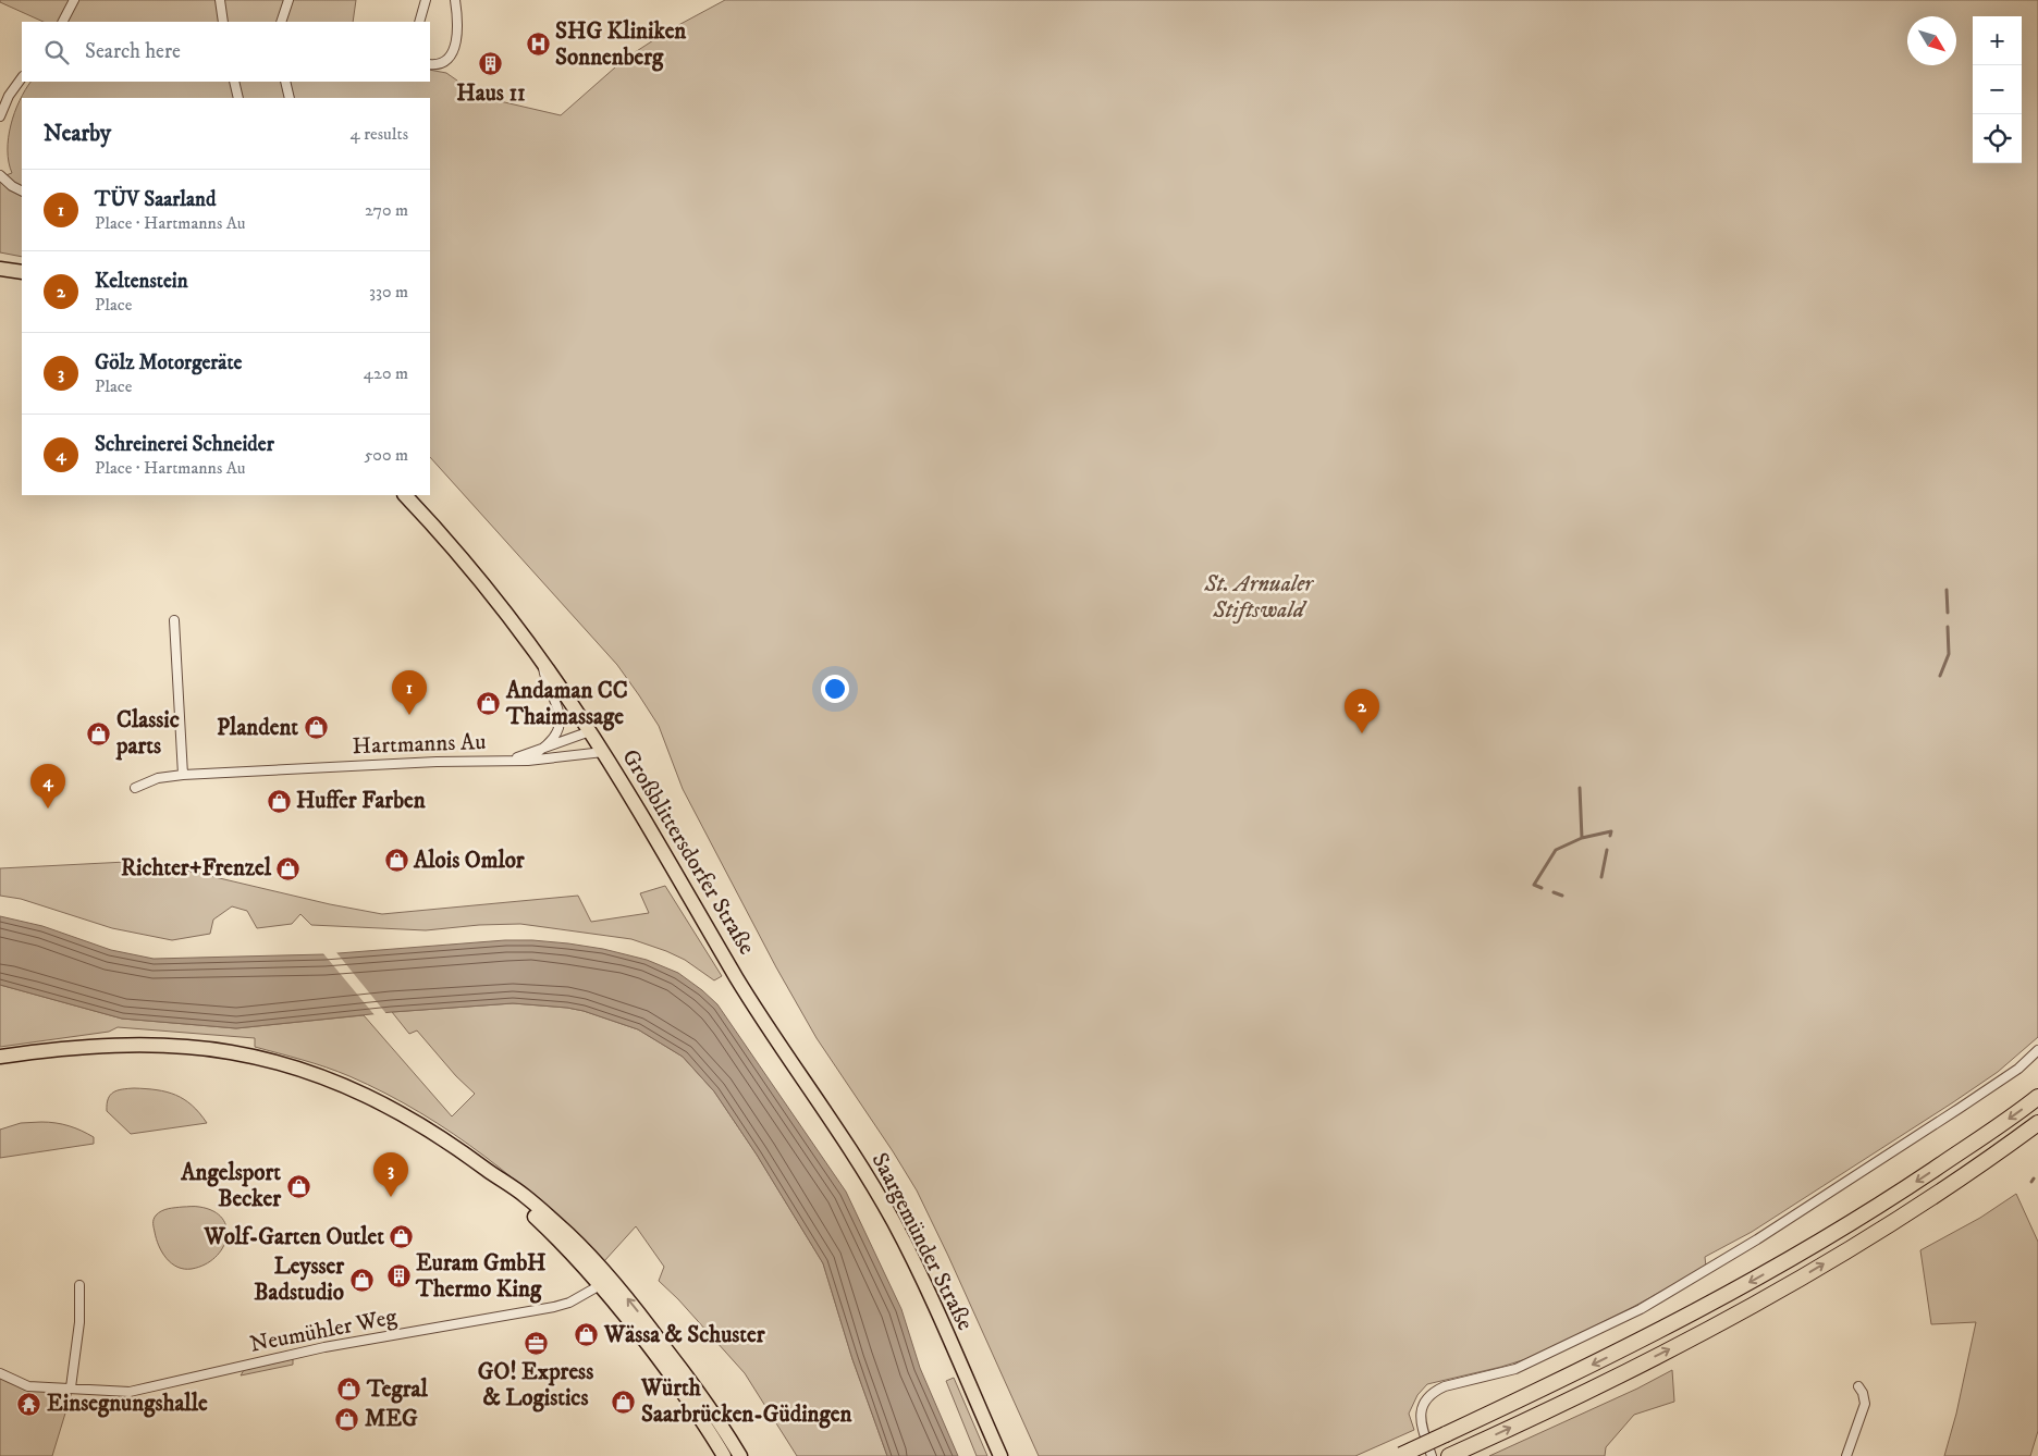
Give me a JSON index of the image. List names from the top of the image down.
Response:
{
  "streets": {
    "main road": ["Großblittersdorfer Straße", "Saargemünder Straße"],
    "street": ["Hartmanns Au", "Neumühler Weg"]
  },
  "crossings": [
    ["Hartmanns Au", "Großblittersdorfer Straße"],
    ["Großblittersdorfer Straße", "Saargemünder Straße"]
  ],
  "parks": ["St. Arnualer Stiftswald"],
  "places": {
    "hospital": ["SHG Kliniken Sonnenberg"],
    "building": ["Haus 11", "Euram GmbH Thermo King"],
    "shop": [
      "Andaman CC Thaimassage",
      "Plandent",
      "Classic parts",
      "Huffer Farben",
      "Alois Omlor",
      "Richter+Frenzel",
      "Angelsport Becker",
      "Wolf-Garten Outlet",
      "Leysser Badstudio",
      "Wässa & Schuster",
      "Tegral",
      "Würth Saarbrücken-Güdingen",
      "MEG"
    ],
    "office": ["GO! Express & Logistics"],
    "temple": ["Einsegnungshalle"]
  },
  "north": "bottom right",
  "page": {
    "map_buttons": ["+", "−"],
    "search": "Search here",
    "heading": ["Nearby", "4 results"],
    "list": [
      {
        "mark": "1",
        "name": "TÜV Saarland",
        "note": "Place · Hartmanns Au",
        "value": "270 m"
      },
      {
        "mark": "2",
        "name": "Keltenstein",
        "note": "Place",
        "value": "330 m"
      },
      {
        "mark": "3",
        "name": "Gölz Motorgeräte",
        "note": "Place",
        "value": "420 m"
      },
      {
        "mark": "4",
        "name": "Schreinerei Schneider",
        "note": "Place · Hartmanns Au",
        "value": "500 m"
      }
    ],
    "pins": [
      "1",
      "2",
      "4",
      "3"
    ]
  }
}
